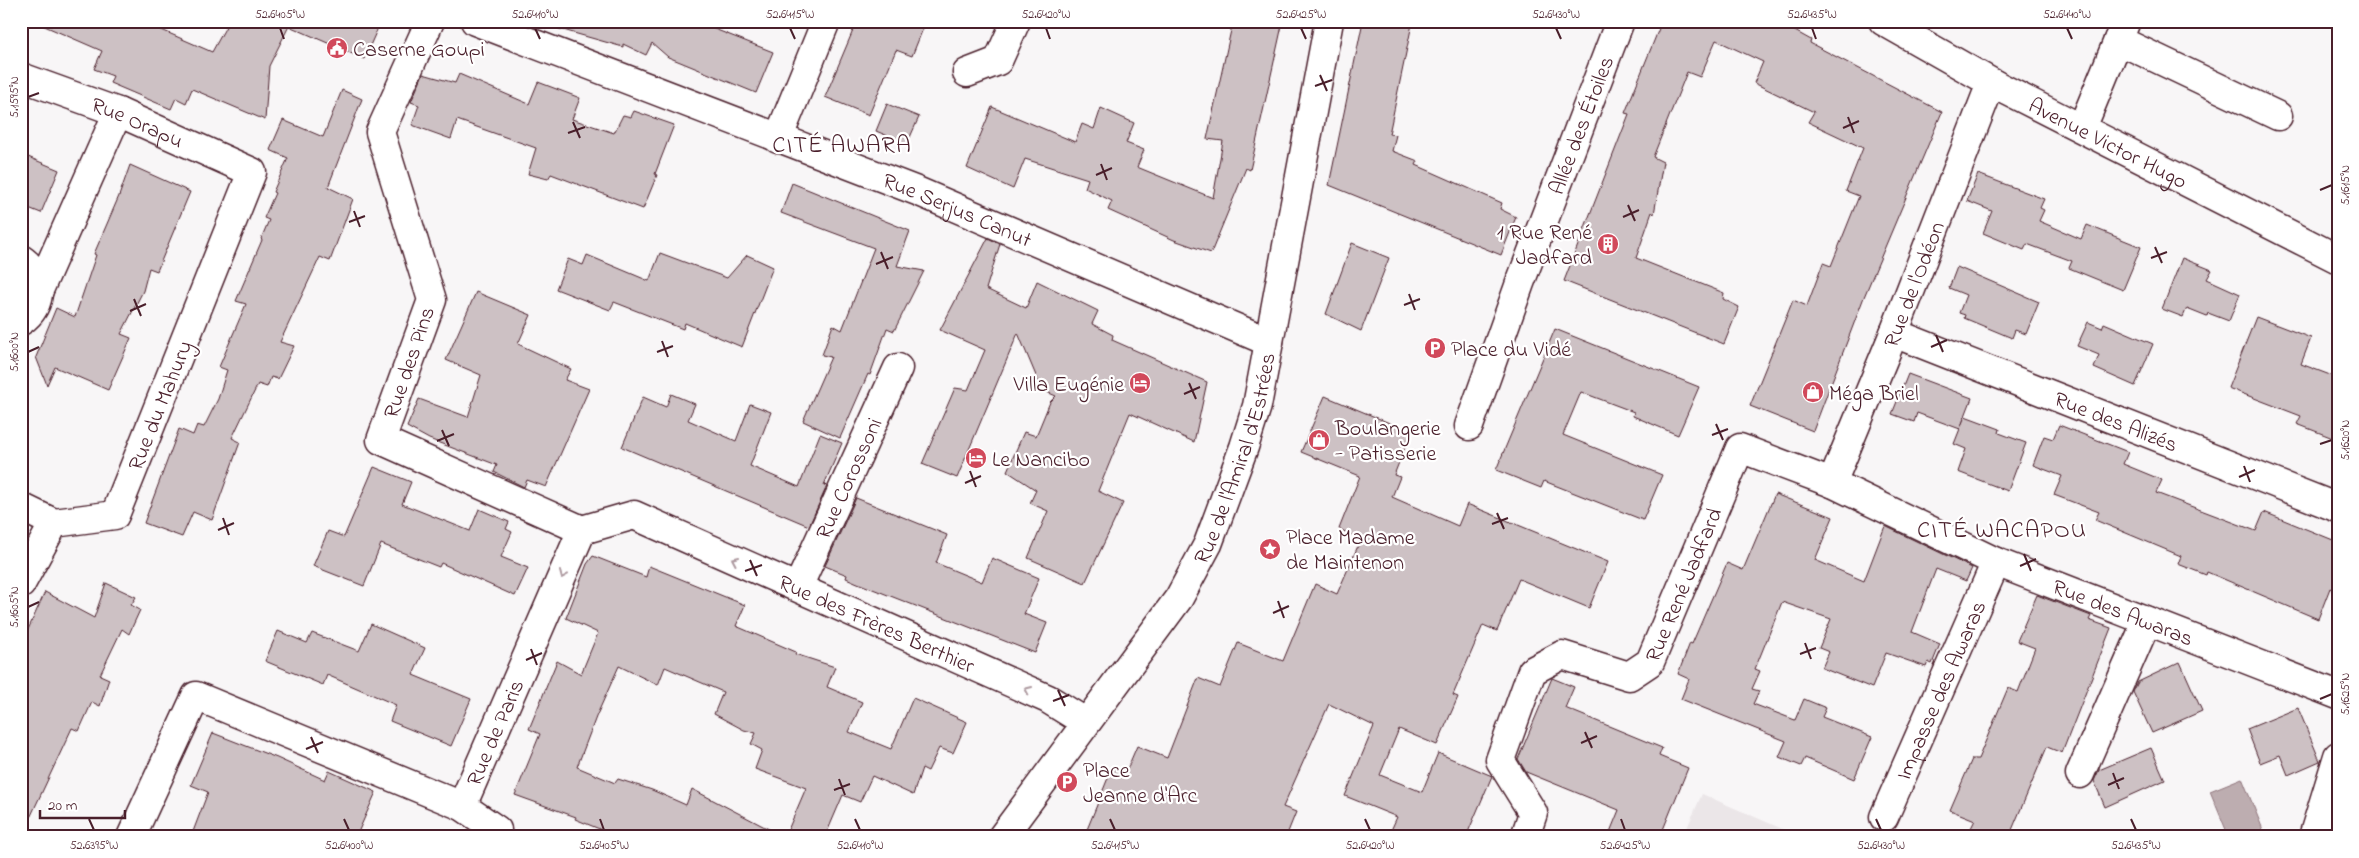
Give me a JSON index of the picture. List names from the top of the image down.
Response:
{
  "streets": {
    "street": [
      "Rue Orapu",
      "Allée des Étoiles",
      "Avenue Victor Hugo",
      "Rue Serjus Canut",
      "Rue de l'Odéon",
      "Rue des Pins",
      "Rue du Mahury",
      "Rue des Alizés",
      "Rue de l'Amiral d'Estrées",
      "Rue Corossoni",
      "Rue René Jadfard",
      "Rue des Awaras",
      "Rue des Frères Berthier",
      "Impasse des Awaras",
      "Rue de Paris"
    ]
  },
  "crossings": [
    ["Rue Orapu", "Rue du Mahury"],
    ["Avenue Victor Hugo", "Rue de l'Odéon"],
    ["Rue Serjus Canut", "Rue de l'Amiral d'Estrées"],
    ["Rue de l'Odéon", "Rue des Alizés"],
    ["Rue de l'Odéon", "Rue René Jadfard"],
    ["Rue de l'Odéon", "Rue des Awaras"],
    ["Rue des Pins", "Rue des Frères Berthier"],
    ["Rue des Pins", "Rue de Paris"],
    ["Rue de l'Amiral d'Estrées", "Rue des Frères Berthier"],
    ["Rue Corossoni", "Rue des Frères Berthier"],
    ["Rue René Jadfard", "Rue des Awaras"],
    ["Rue des Awaras", "Impasse des Awaras"],
    ["Rue des Frères Berthier", "Rue de Paris"]
  ],
  "one_way": ["Rue des Frères Berthier", "Rue de Paris"],
  "districts": ["CITÉ AWARA", "CITÉ WACAPOU"],
  "places": {
    "public building": ["Caserne Goupi"],
    "building": ["1 Rue René Jadfard"],
    "parking": ["Place du Vidé", "Place Jeanne d'Arc"],
    "hotel": ["Villa Eugénie", "Le Nancibo"],
    "shop": ["Méga Briel", "Boulangerie - Patisserie"],
    "place": ["Place Madame de Maintenon"]
  },
  "scale_bar": "20 m",
  "coordinates": [
    "52.6405°W",
    "52.6410°W",
    "52.6415°W",
    "52.6420°W",
    "52.6425°W",
    "52.6430°W",
    "52.6435°W",
    "52.6440°W",
    "5.1595°N",
    "5.1615°N",
    "5.1600°N",
    "5.1620°N",
    "5.1605°N",
    "5.1625°N",
    "52.6395°W",
    "52.6400°W"
  ]
}
